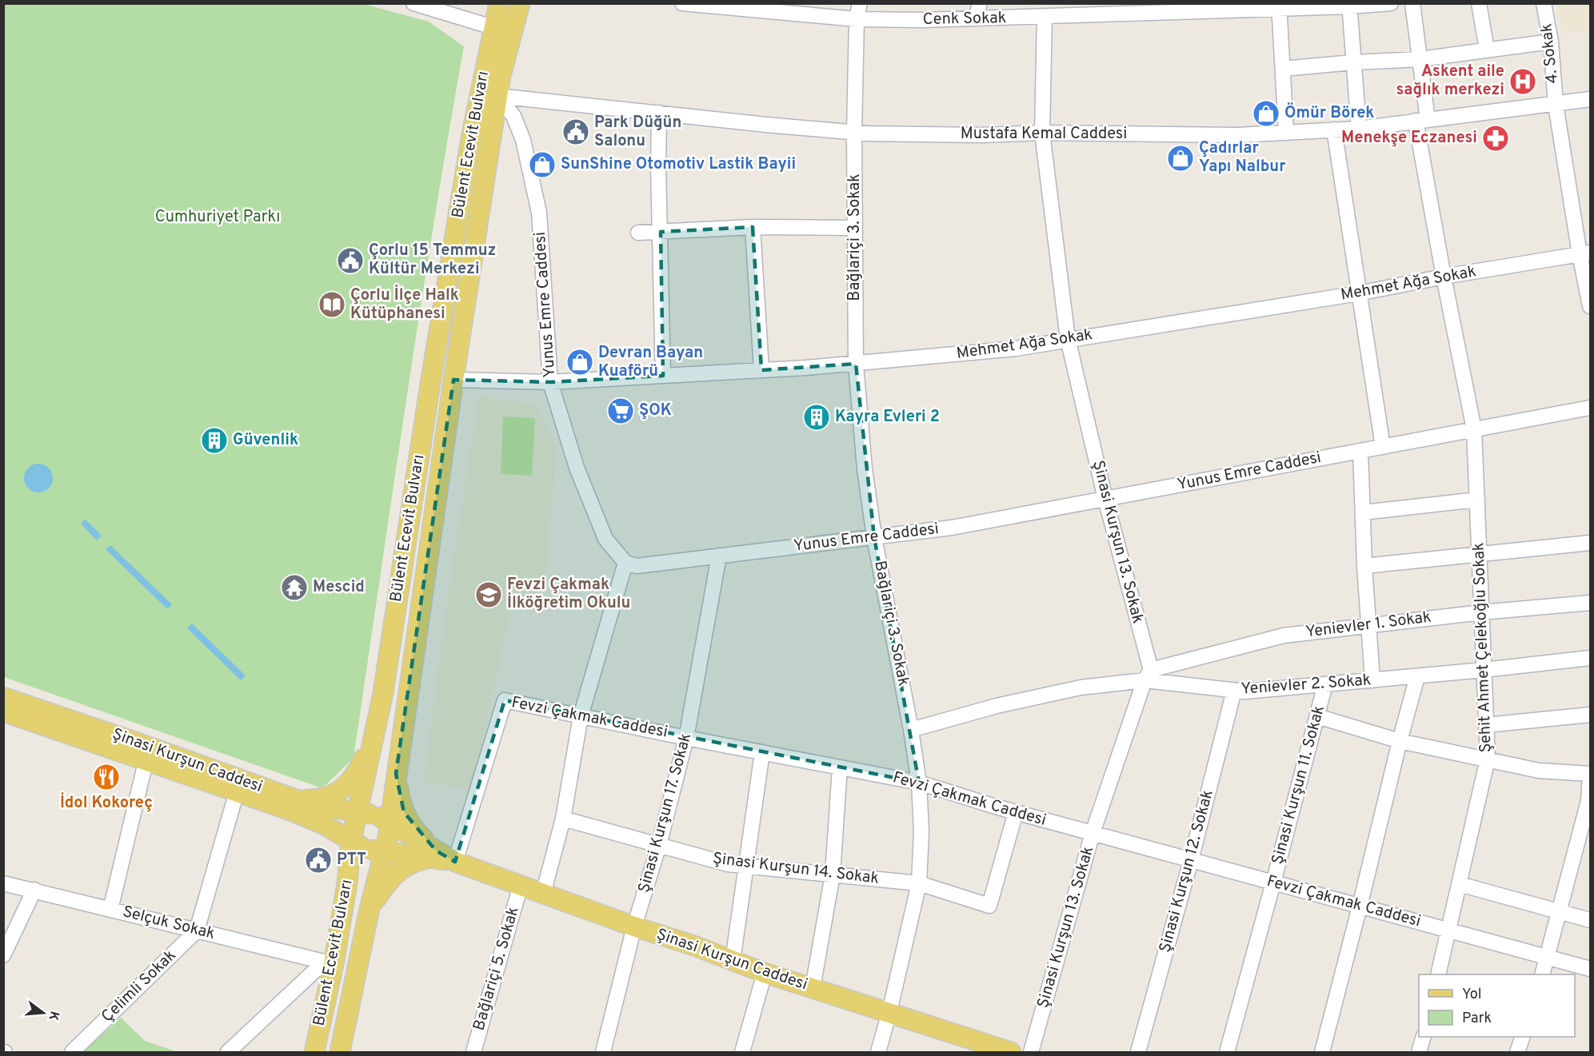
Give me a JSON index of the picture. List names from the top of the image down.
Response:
{
  "streets": {
    "main road": ["Bülent Ecevit Bulvarı", "Şinasi Kurşun Caddesi"],
    "street": [
      "Cenk Sokak",
      "4. Sokak",
      "Mustafa Kemal Caddesi",
      "Bağlariçi 3. Sokak",
      "Mehmet Ağa Sokak",
      "Yunus Emre Caddesi",
      "Şinasi Kurşun 13. Sokak",
      "Yenievler 1. Sokak",
      "Şehit Ahmet Çelekoğlu Sokak",
      "Yenievler 2. Sokak",
      "Fevzi Çakmak Caddesi",
      "Şinasi Kurşun 11. Sokak",
      "Şinasi Kurşun 17. Sokak",
      "Şinasi Kurşun 14. Sokak",
      "Şinasi Kurşun 12. Sokak",
      "Selçuk Sokak",
      "Bağlariçi 5. Sokak",
      "Çelimli Sokak"
    ]
  },
  "crossings": [
    ["Cenk Sokak", "Bağlariçi 3. Sokak"],
    ["Cenk Sokak", "Şinasi Kurşun 13. Sokak"],
    ["4. Sokak", "Mustafa Kemal Caddesi"],
    ["4. Sokak", "Mehmet Ağa Sokak"],
    ["Mustafa Kemal Caddesi", "Bülent Ecevit Bulvarı"],
    ["Mustafa Kemal Caddesi", "Bağlariçi 3. Sokak"],
    ["Mustafa Kemal Caddesi", "Yunus Emre Caddesi"],
    ["Mustafa Kemal Caddesi", "Şinasi Kurşun 13. Sokak"],
    ["Mustafa Kemal Caddesi", "Şehit Ahmet Çelekoğlu Sokak"],
    ["Bülent Ecevit Bulvarı", "Mehmet Ağa Sokak"],
    ["Bülent Ecevit Bulvarı", "Yunus Emre Caddesi"],
    ["Bülent Ecevit Bulvarı", "Şinasi Kurşun Caddesi"],
    ["Bülent Ecevit Bulvarı", "Selçuk Sokak"],
    ["Bağlariçi 3. Sokak", "Mehmet Ağa Sokak"],
    ["Bağlariçi 3. Sokak", "Yunus Emre Caddesi"],
    ["Bağlariçi 3. Sokak", "Yenievler 2. Sokak"],
    ["Bağlariçi 3. Sokak", "Fevzi Çakmak Caddesi"],
    ["Bağlariçi 3. Sokak", "Şinasi Kurşun Caddesi"],
    ["Bağlariçi 3. Sokak", "Şinasi Kurşun 14. Sokak"],
    ["Mehmet Ağa Sokak", "Yunus Emre Caddesi"],
    ["Mehmet Ağa Sokak", "Şinasi Kurşun 13. Sokak"],
    ["Mehmet Ağa Sokak", "Şehit Ahmet Çelekoğlu Sokak"],
    ["Yunus Emre Caddesi", "Şinasi Kurşun 13. Sokak"],
    ["Yunus Emre Caddesi", "Şehit Ahmet Çelekoğlu Sokak"],
    ["Yunus Emre Caddesi", "Şinasi Kurşun 17. Sokak"],
    ["Şinasi Kurşun 13. Sokak", "Yenievler 1. Sokak"],
    ["Şinasi Kurşun 13. Sokak", "Yenievler 2. Sokak"],
    ["Şinasi Kurşun 13. Sokak", "Fevzi Çakmak Caddesi"],
    ["Yenievler 1. Sokak", "Şehit Ahmet Çelekoğlu Sokak"],
    ["Yenievler 1. Sokak", "Yenievler 2. Sokak"],
    ["Şehit Ahmet Çelekoğlu Sokak", "Yenievler 2. Sokak"],
    ["Şehit Ahmet Çelekoğlu Sokak", "Fevzi Çakmak Caddesi"],
    ["Yenievler 2. Sokak", "Şinasi Kurşun 11. Sokak"],
    ["Yenievler 2. Sokak", "Şinasi Kurşun 12. Sokak"],
    ["Fevzi Çakmak Caddesi", "Şinasi Kurşun Caddesi"],
    ["Fevzi Çakmak Caddesi", "Şinasi Kurşun 11. Sokak"],
    ["Fevzi Çakmak Caddesi", "Şinasi Kurşun 17. Sokak"],
    ["Fevzi Çakmak Caddesi", "Şinasi Kurşun 14. Sokak"],
    ["Fevzi Çakmak Caddesi", "Şinasi Kurşun 12. Sokak"],
    ["Şinasi Kurşun Caddesi", "Şinasi Kurşun 17. Sokak"],
    ["Şinasi Kurşun Caddesi", "Bağlariçi 5. Sokak"],
    ["Şinasi Kurşun Caddesi", "Çelimli Sokak"],
    ["Şinasi Kurşun 17. Sokak", "Şinasi Kurşun 14. Sokak"],
    ["Selçuk Sokak", "Çelimli Sokak"]
  ],
  "parks": ["Cumhuriyet Parkı"],
  "places": {
    "hospital": ["Askent aile sağlık merkezi"],
    "shop": [
      "Ömür Börek",
      "Çadırlar Yapı Nalbur",
      "SunShine Otomotiv Lastik Bayii",
      "Devran Bayan Kuaförü"
    ],
    "public building": ["Park Düğün Salonu", "Çorlu 15 Temmuz Kültür Merkezi", "PTT"],
    "pharmacy": ["Menekşe Eczanesi"],
    "library": ["Çorlu İlçe Halk Kütüphanesi"],
    "supermarket": ["ŞOK"],
    "building": ["Kayra Evleri 2", "Güvenlik"],
    "temple": ["Mescid"],
    "school or university": ["Fevzi Çakmak İlköğretim Okulu"],
    "restaurant": ["İdol Kokoreç"]
  },
  "legend": ["Yol", "Park"],
  "north": "right"
}
